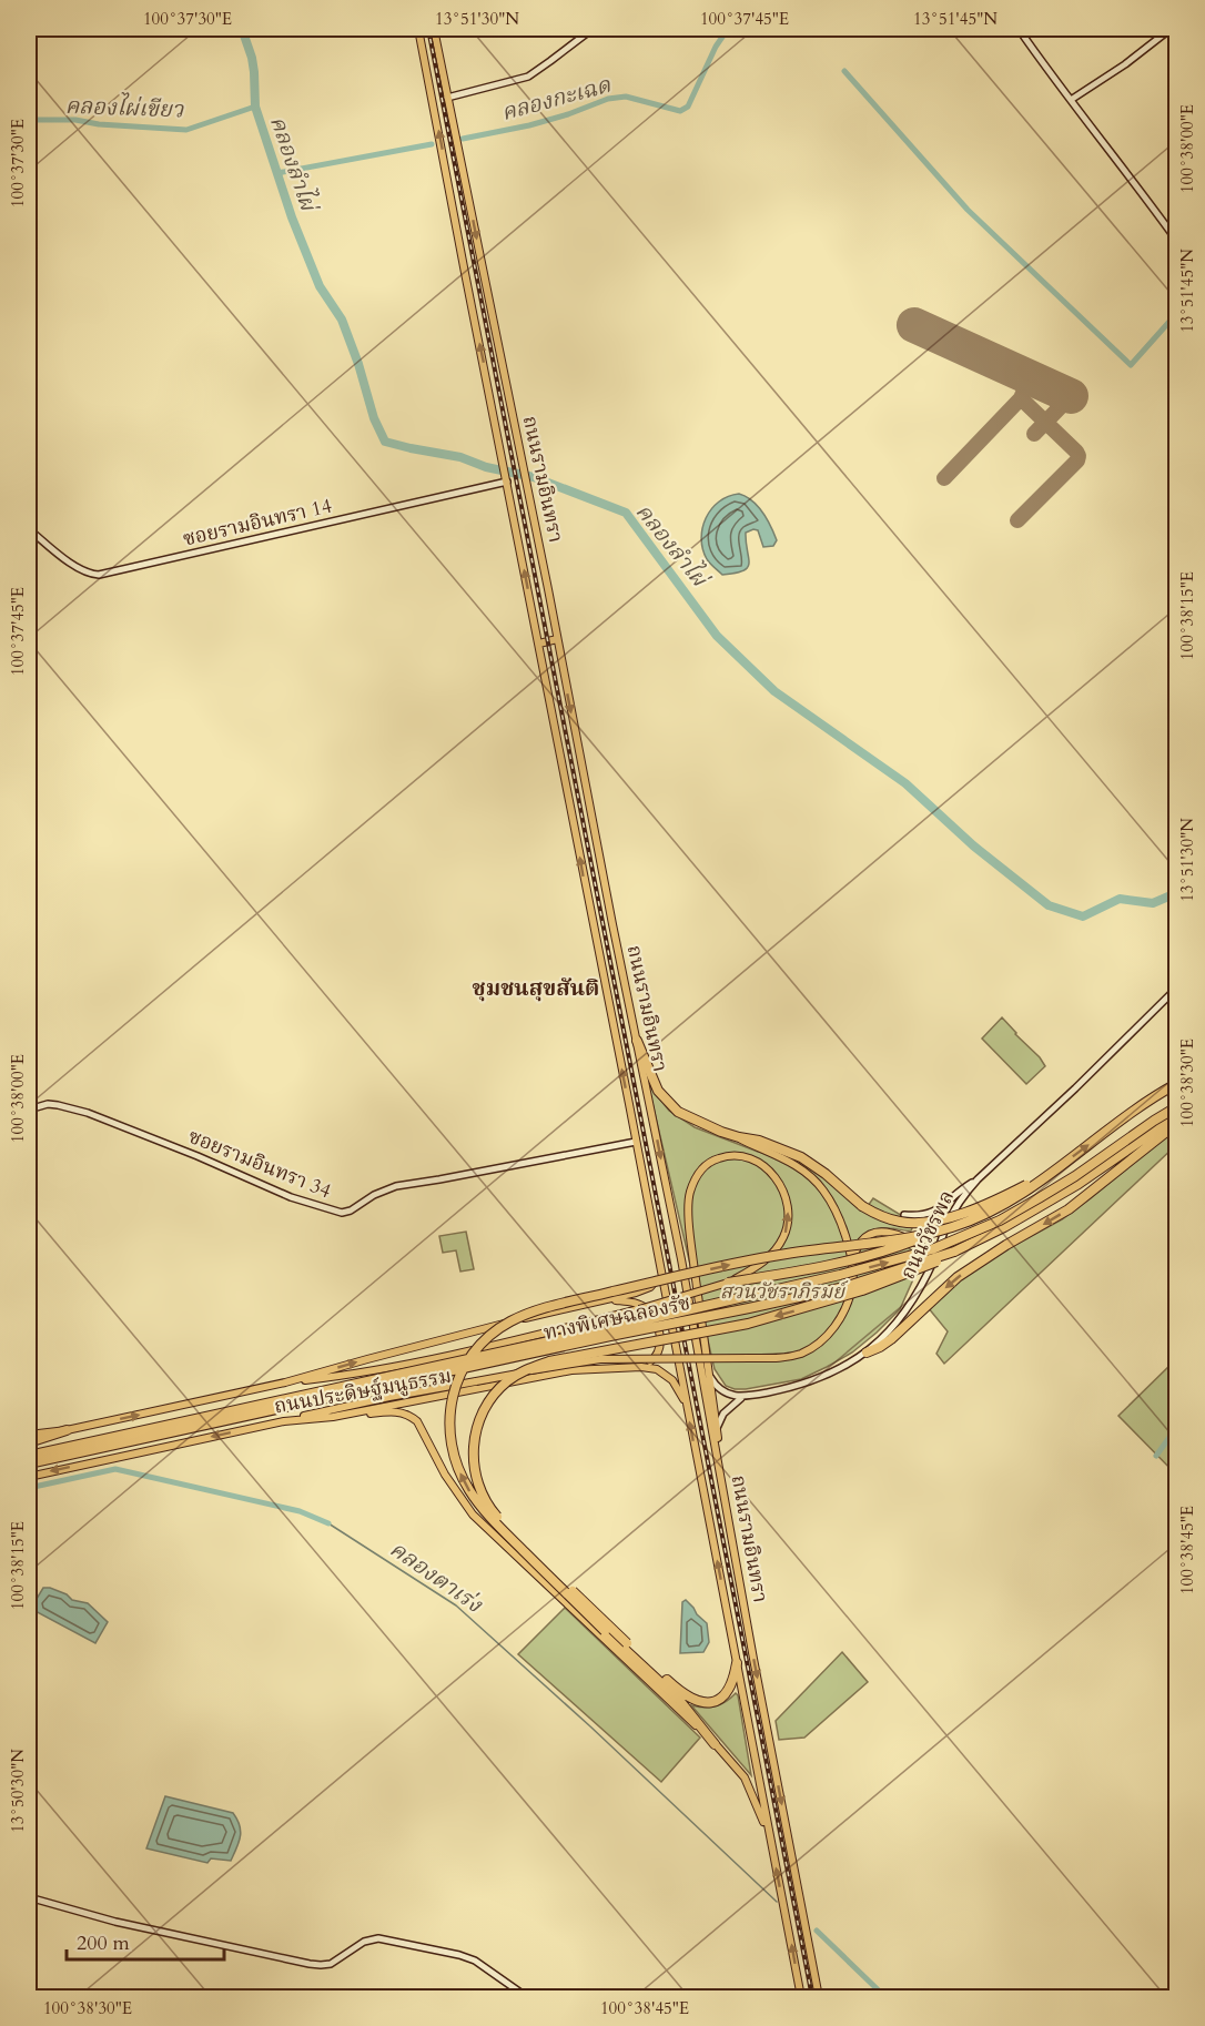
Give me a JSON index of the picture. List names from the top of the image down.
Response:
{
  "streets": {
    "highway": ["ทางพิเศษฉลองรัช"],
    "main road": ["ถนนรามอินทรา", "ถนนประดิษฐ์มนูธรรม"],
    "street": ["ซอยรามอินทรา 14", "ซอยรามอินทรา 34", "ถนนวัชรพล"]
  },
  "crossings": [
    ["ถนนรามอินทรา", "ซอยรามอินทรา 14"],
    ["ถนนรามอินทรา", "ซอยรามอินทรา 34"],
    ["ถนนรามอินทรา", "ถนนประดิษฐ์มนูธรรม"]
  ],
  "districts": ["ชุมชนสุขสันติ"],
  "water": [
    "คลองกะเฉด",
    "คลองไผ่เขียว",
    "คลองลำไผ่",
    "คลองตาเร่ง"
  ],
  "parks": ["สวนวัชราภิรมย์"],
  "scale_bar": "200 m",
  "coordinates": [
    "100°37'30\"E",
    "13°51'30\"N",
    "100°37'45\"E",
    "13°51'45\"N",
    "100°38'00\"E",
    "100°38'15\"E",
    "100°38'30\"E",
    "100°38'45\"E",
    "13°50'30\"N"
  ]
}
